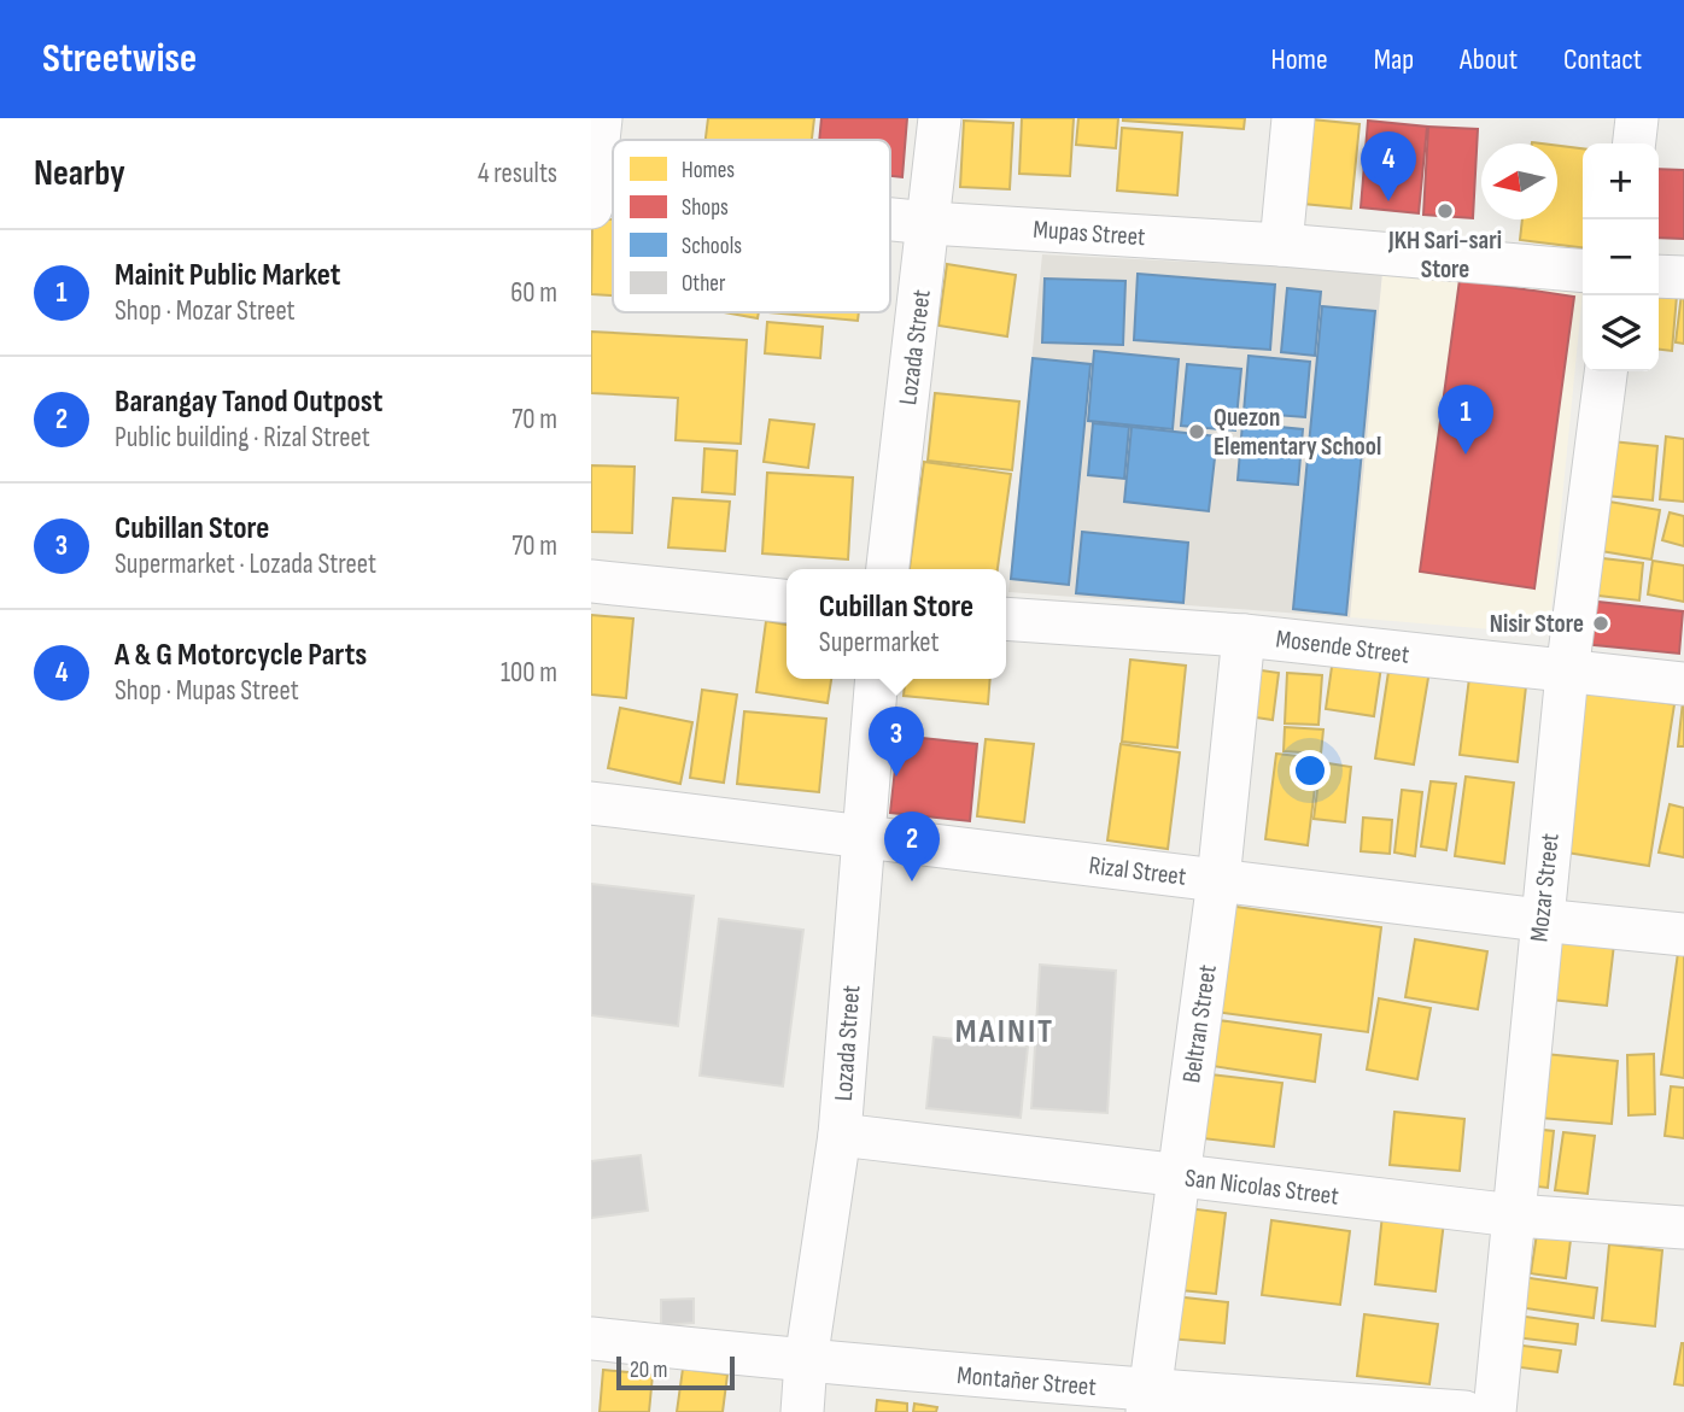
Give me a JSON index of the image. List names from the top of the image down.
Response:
{
  "streets": {
    "street": [
      "Mupas Street",
      "Lozada Street",
      "Mosende Street",
      "Rizal Street",
      "Mozar Street",
      "Beltran Street",
      "San Nicolas Street",
      "Montañer Street"
    ]
  },
  "crossings": [
    ["Mupas Street", "Lozada Street"],
    ["Lozada Street", "Rizal Street"],
    ["Lozada Street", "San Nicolas Street"],
    ["Lozada Street", "Montañer Street"],
    ["Mosende Street", "Mozar Street"],
    ["Mosende Street", "Beltran Street"],
    ["Rizal Street", "Mozar Street"],
    ["Rizal Street", "Beltran Street"],
    ["Mozar Street", "San Nicolas Street"],
    ["Beltran Street", "San Nicolas Street"],
    ["Beltran Street", "Montañer Street"]
  ],
  "districts": ["MAINIT"],
  "places": ["JKH Sari-sari Store", "Quezon Elementary School", "Nisir Store"],
  "legend": [
    "Homes",
    "Shops",
    "Schools",
    "Other"
  ],
  "scale_bar": "20 m",
  "north": "left",
  "page": {
    "header": "Streetwise",
    "nav": [
      "Home",
      "Map",
      "About",
      "Contact"
    ],
    "heading": ["Nearby", "4 results"],
    "pins": [
      "4",
      "1",
      "3",
      "2"
    ],
    "map_buttons": ["+", "−"],
    "list": [
      {
        "mark": "1",
        "name": "Mainit Public Market",
        "note": "Shop · Mozar Street",
        "value": "60 m"
      },
      {
        "mark": "2",
        "name": "Barangay Tanod Outpost",
        "note": "Public building · Rizal Street",
        "value": "70 m"
      },
      {
        "mark": "3",
        "name": "Cubillan Store",
        "note": "Supermarket · Lozada Street",
        "value": "70 m"
      },
      {
        "mark": "4",
        "name": "A & G Motorcycle Parts",
        "note": "Shop · Mupas Street",
        "value": "100 m"
      }
    ],
    "popup": ["Cubillan Store", "Supermarket"],
    "scale": "20 m"
  }
}
